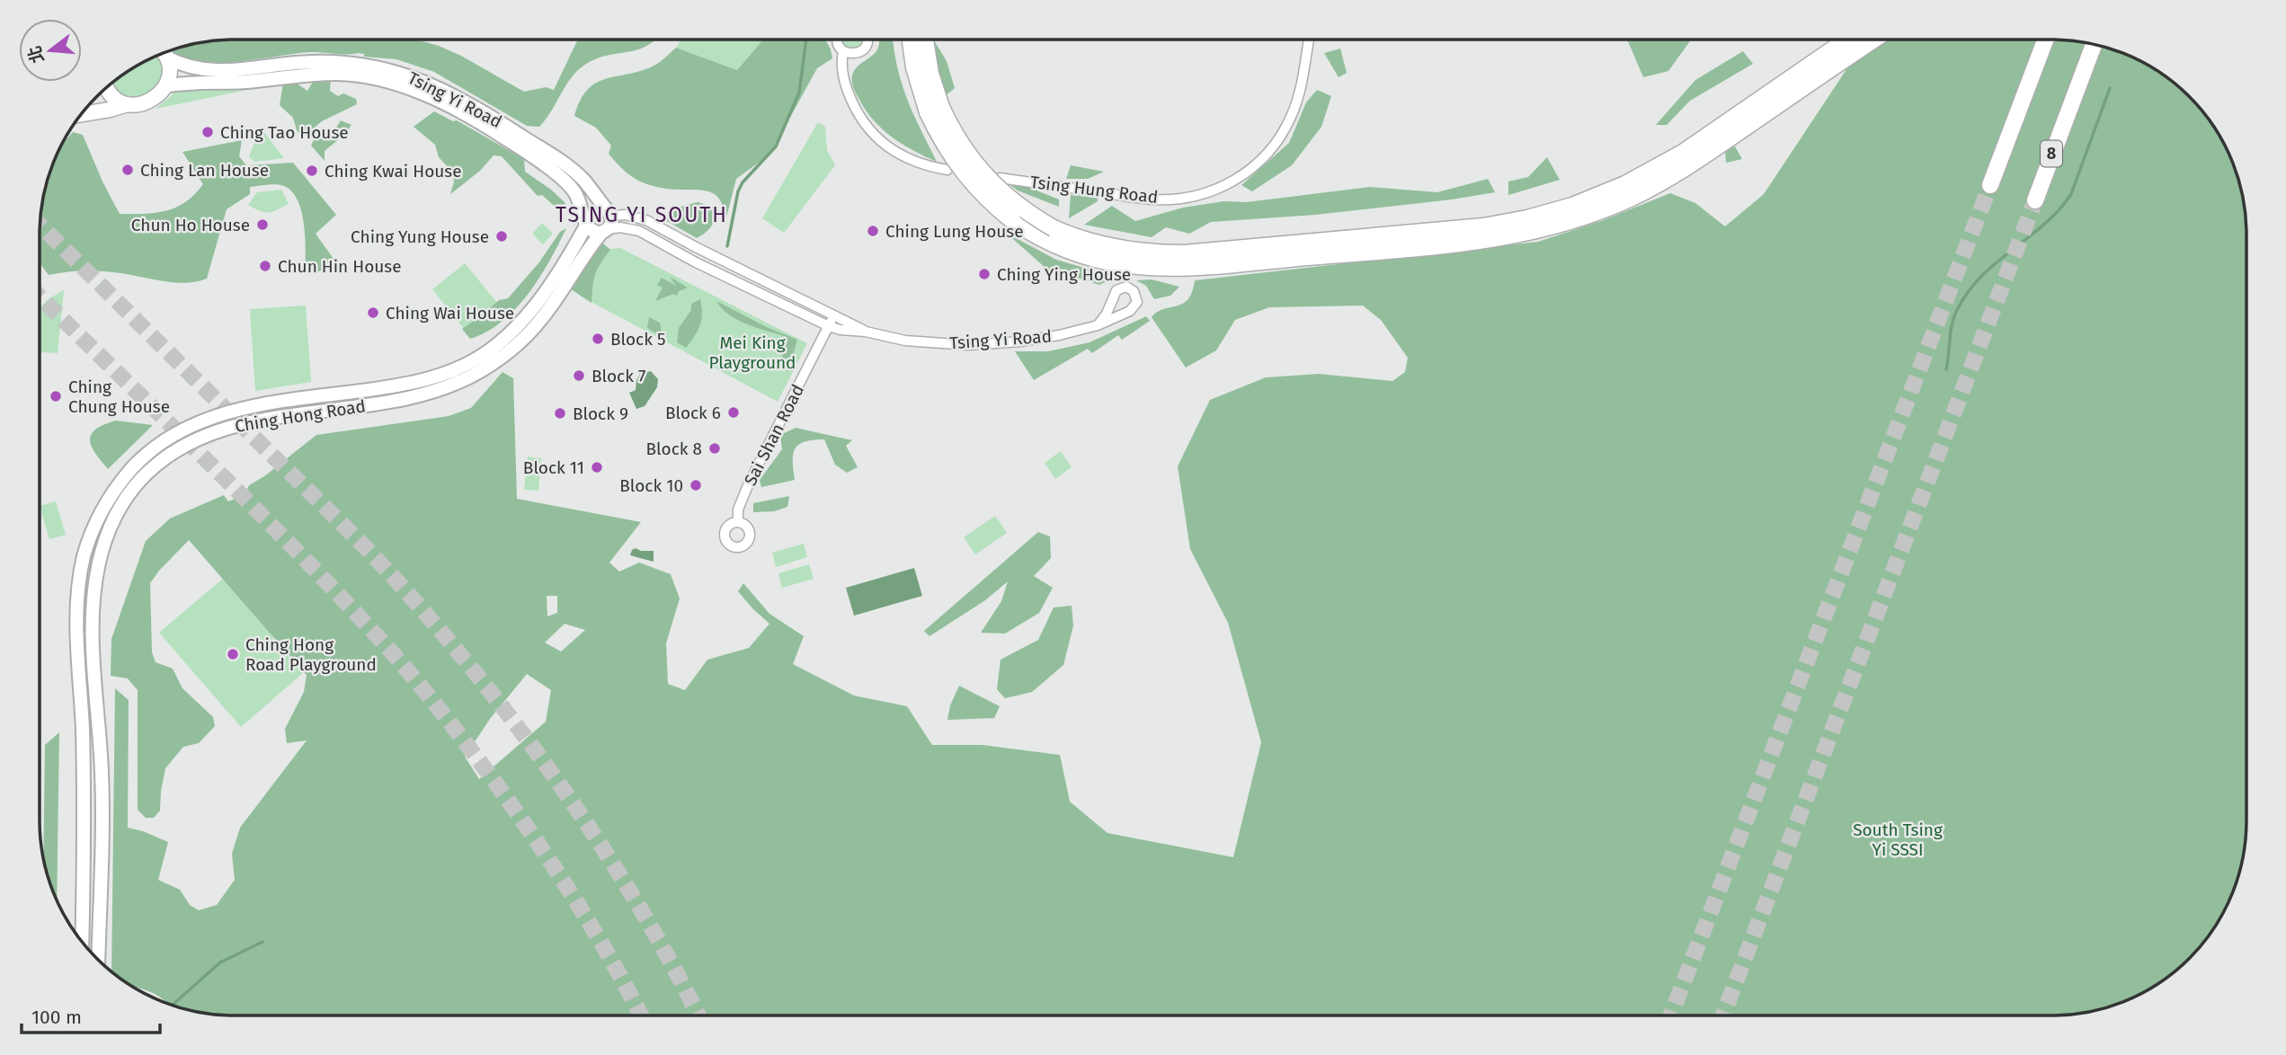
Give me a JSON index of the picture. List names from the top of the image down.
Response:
{
  "streets": {
    "highway": ["8"],
    "main road": ["Tsing Yi Road", "Ching Hong Road"],
    "street": ["Tsing Hung Road", "Sai Shan Road"]
  },
  "crossings": [
    ["Tsing Yi Road", "Ching Hong Road"],
    ["Tsing Yi Road", "Sai Shan Road"]
  ],
  "districts": ["TSING YI SOUTH"],
  "parks": ["Mei King Playground", "South Tsing Yi SSSI"],
  "places": [
    "Ching Tao House",
    "Ching Lan House",
    "Ching Kwai House",
    "Chun Ho House",
    "Ching Lung House",
    "Ching Yung House",
    "Chun Hin House",
    "Ching Ying House",
    "Ching Wai House",
    "Block 5",
    "Block 7",
    "Ching Chung House",
    "Block 6",
    "Block 9",
    "Block 8",
    "Block 11",
    "Block 10",
    "Ching Hong Road Playground"
  ],
  "scale_bar": "100 m",
  "north": "left"
}
